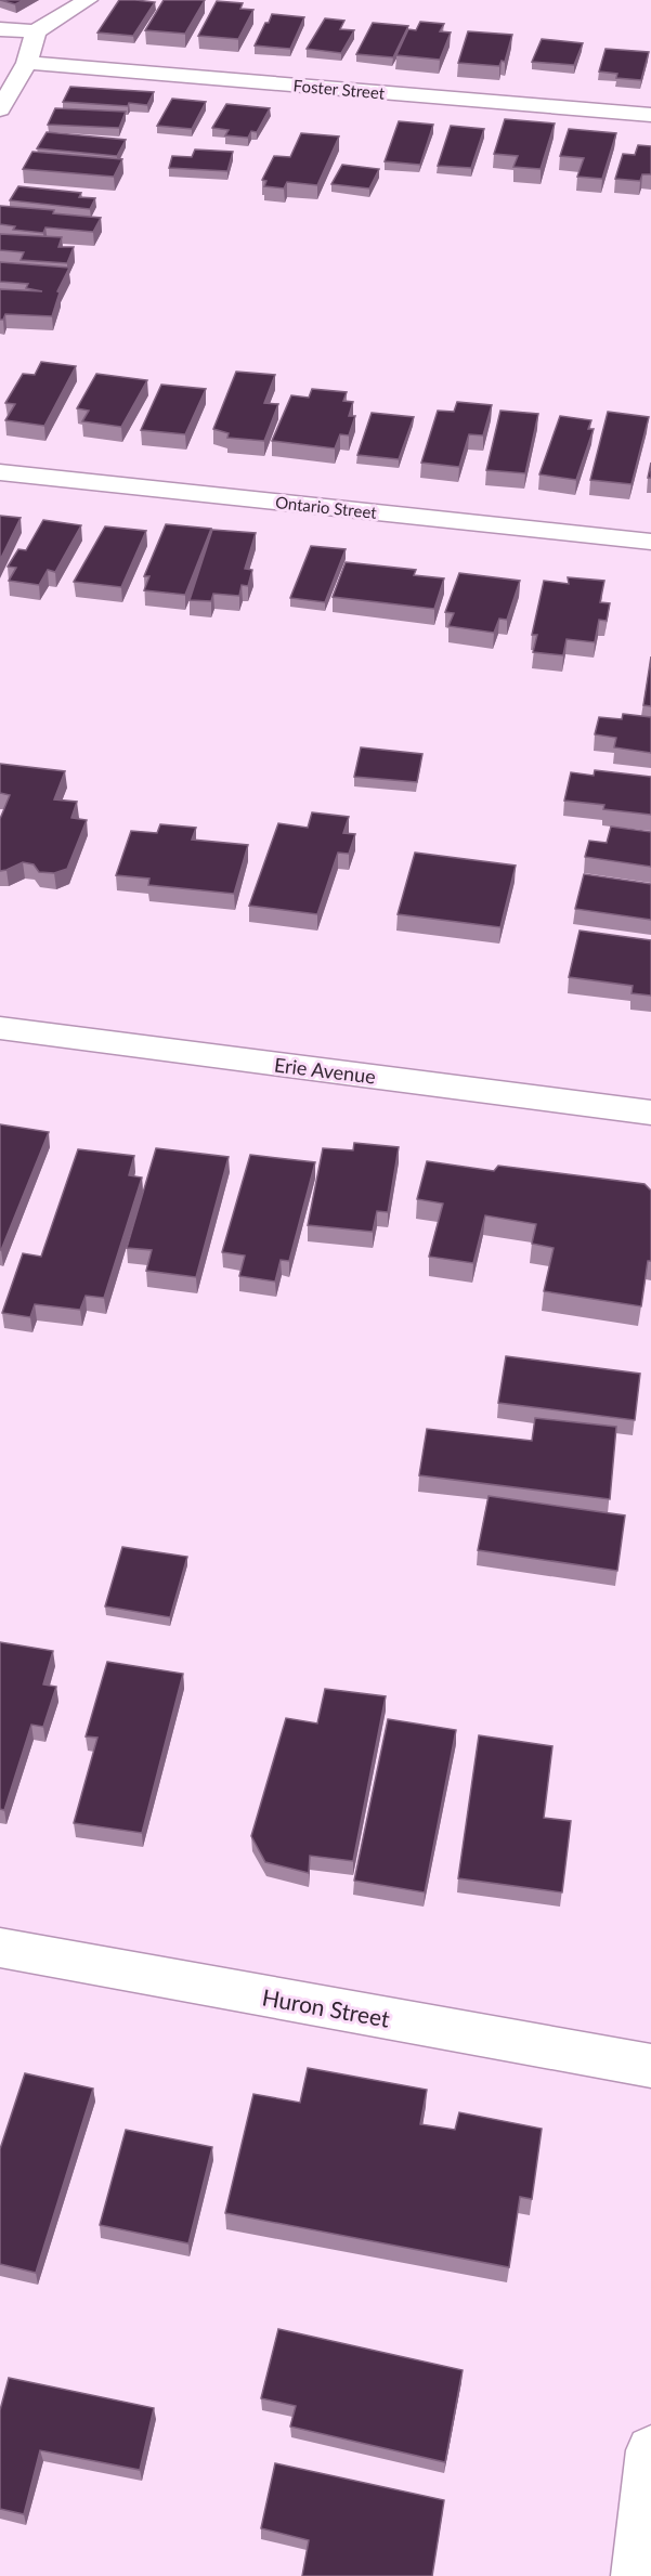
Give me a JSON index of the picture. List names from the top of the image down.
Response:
{
  "streets": {
    "street": [
      "Foster Street",
      "Ontario Street",
      "Erie Avenue",
      "Huron Street"
    ]
  }
}
